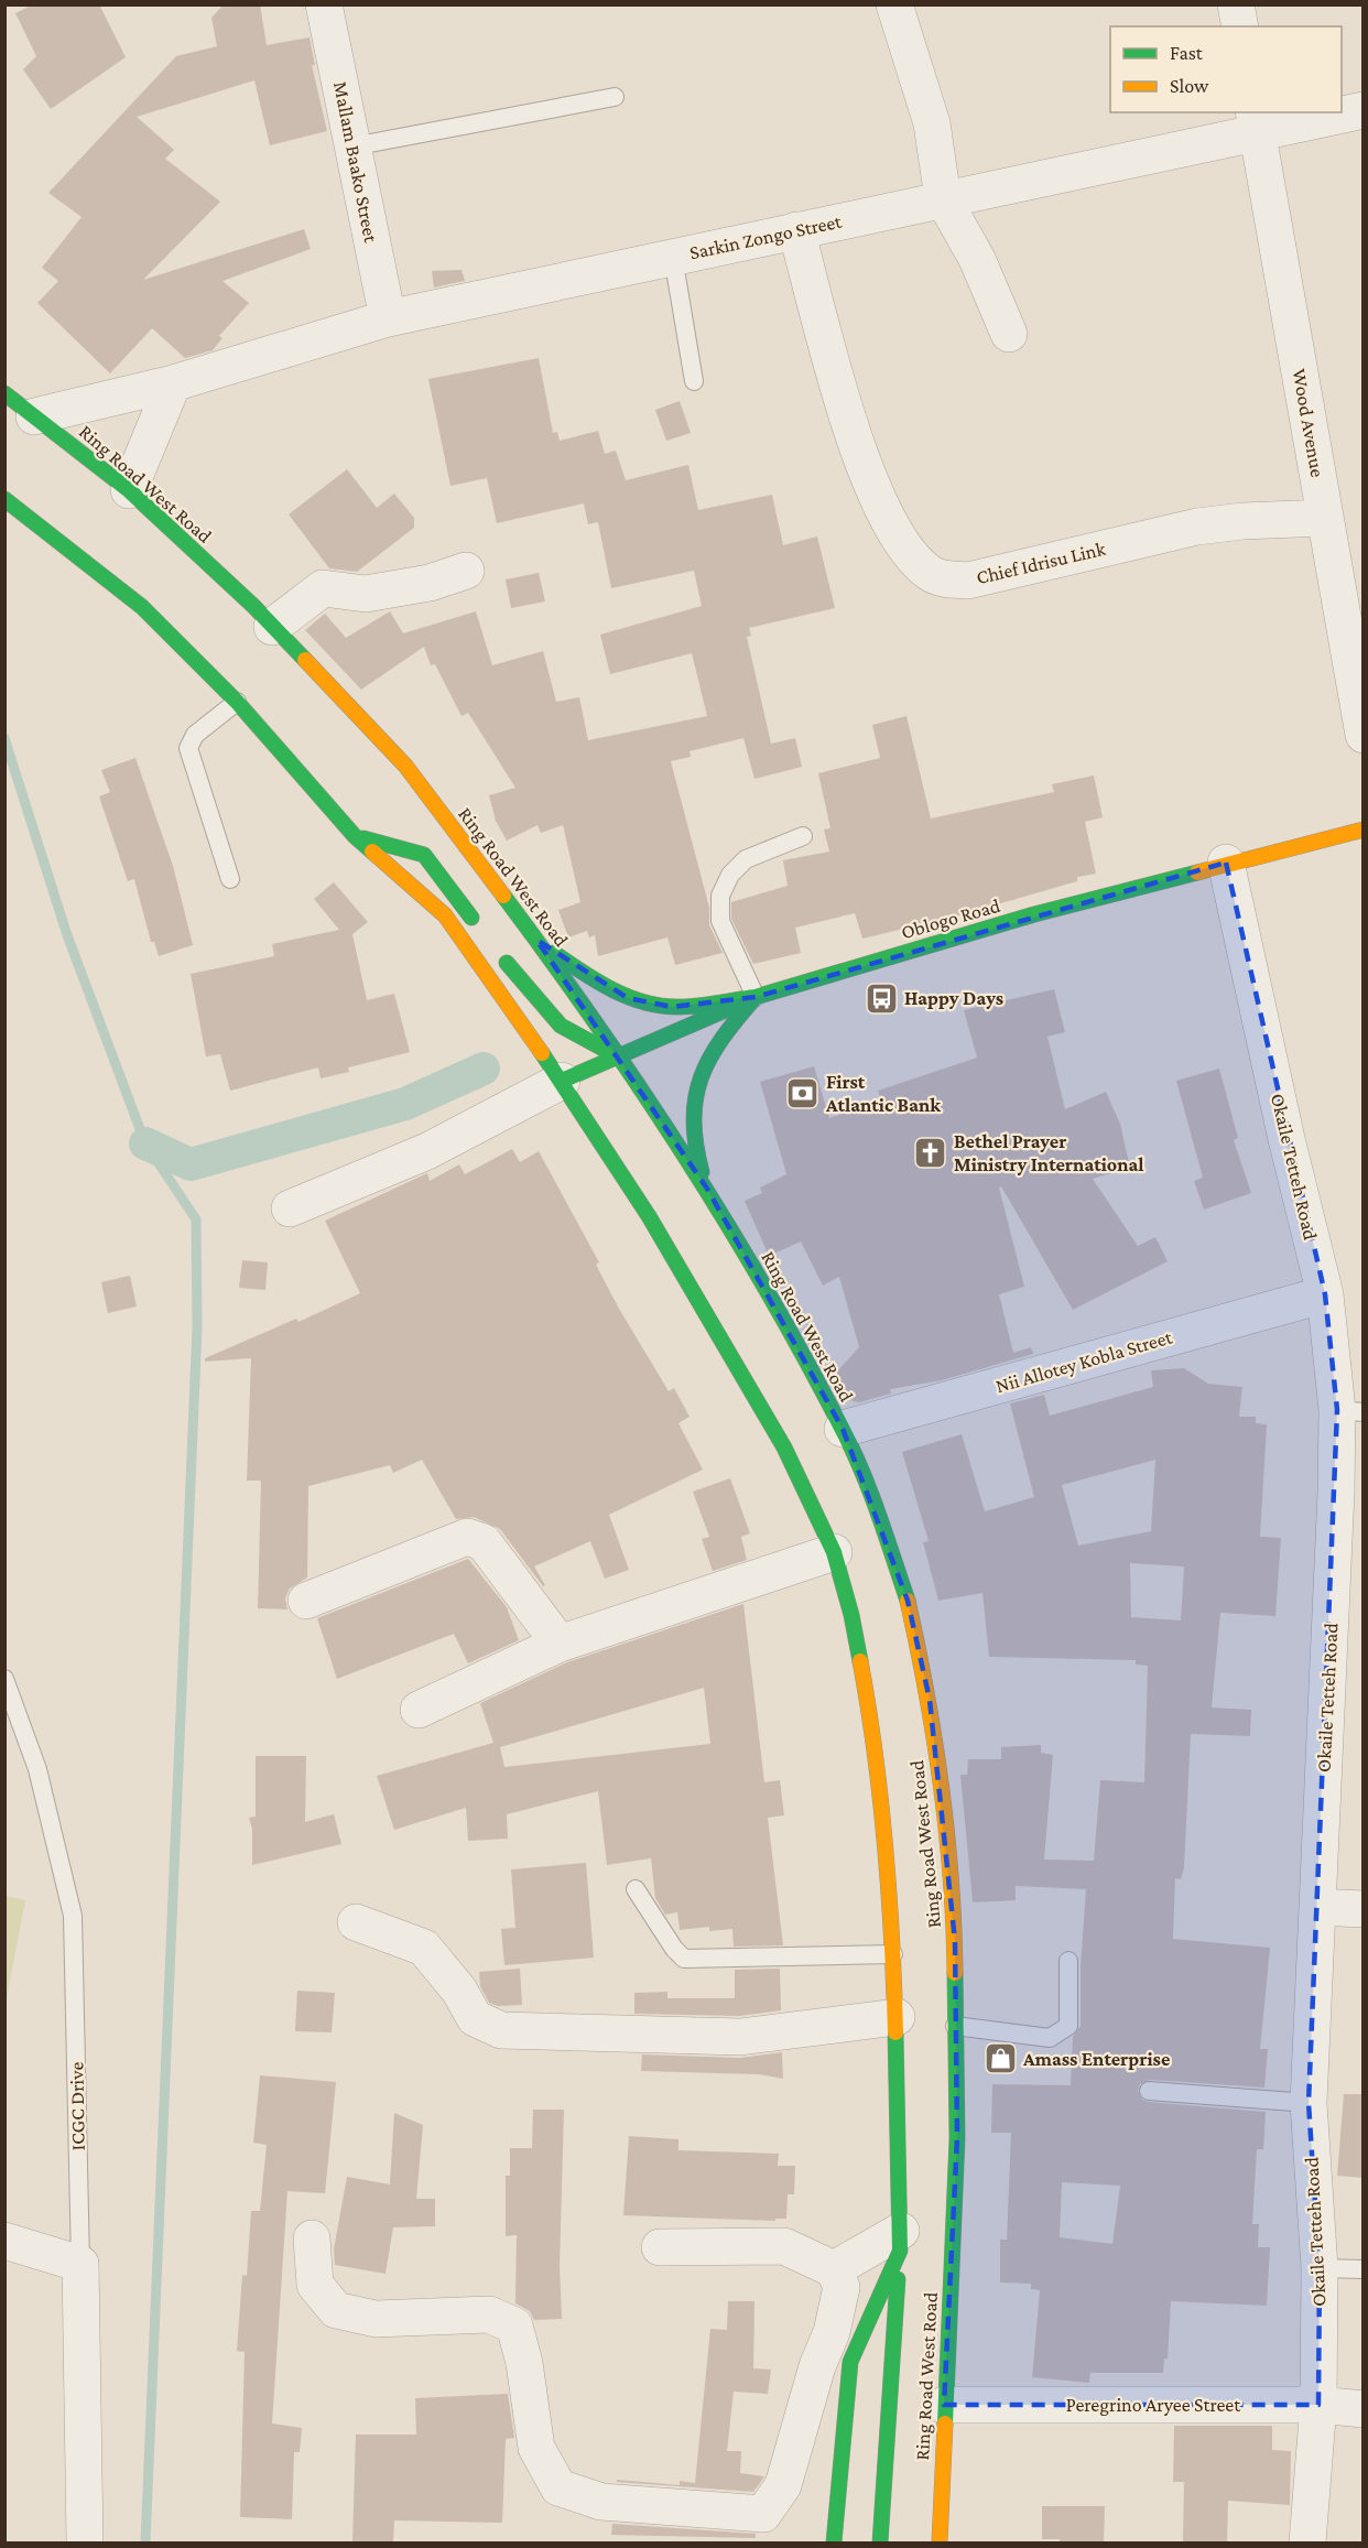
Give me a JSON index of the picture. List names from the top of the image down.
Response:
{
  "streets": {
    "main road": ["Ring Road West Road", "Oblogo Road"],
    "street": [
      "Mallam Baako Street",
      "Sarkin Zongo Street",
      "Wood Avenue",
      "Chief Idrisu Link",
      "Okaile Tetteh Road",
      "Nii Allotey Kobla Street",
      "ICGC Drive",
      "Peregrino Aryee Street"
    ]
  },
  "crossings": [
    ["Mallam Baako Street", "Sarkin Zongo Street"],
    ["Sarkin Zongo Street", "Wood Avenue"],
    ["Sarkin Zongo Street", "Ring Road West Road"],
    ["Sarkin Zongo Street", "Chief Idrisu Link"],
    ["Wood Avenue", "Chief Idrisu Link"],
    ["Ring Road West Road", "Oblogo Road"],
    ["Ring Road West Road", "Nii Allotey Kobla Street"],
    ["Ring Road West Road", "Peregrino Aryee Street"],
    ["Oblogo Road", "Okaile Tetteh Road"],
    ["Okaile Tetteh Road", "Nii Allotey Kobla Street"],
    ["Okaile Tetteh Road", "Peregrino Aryee Street"]
  ],
  "places": {
    "bus stop": ["Happy Days"],
    "bank": ["First Atlantic Bank"],
    "church": ["Bethel Prayer Ministry International"],
    "shop": ["Amass Enterprise"]
  },
  "legend": ["Fast", "Slow"]
}
